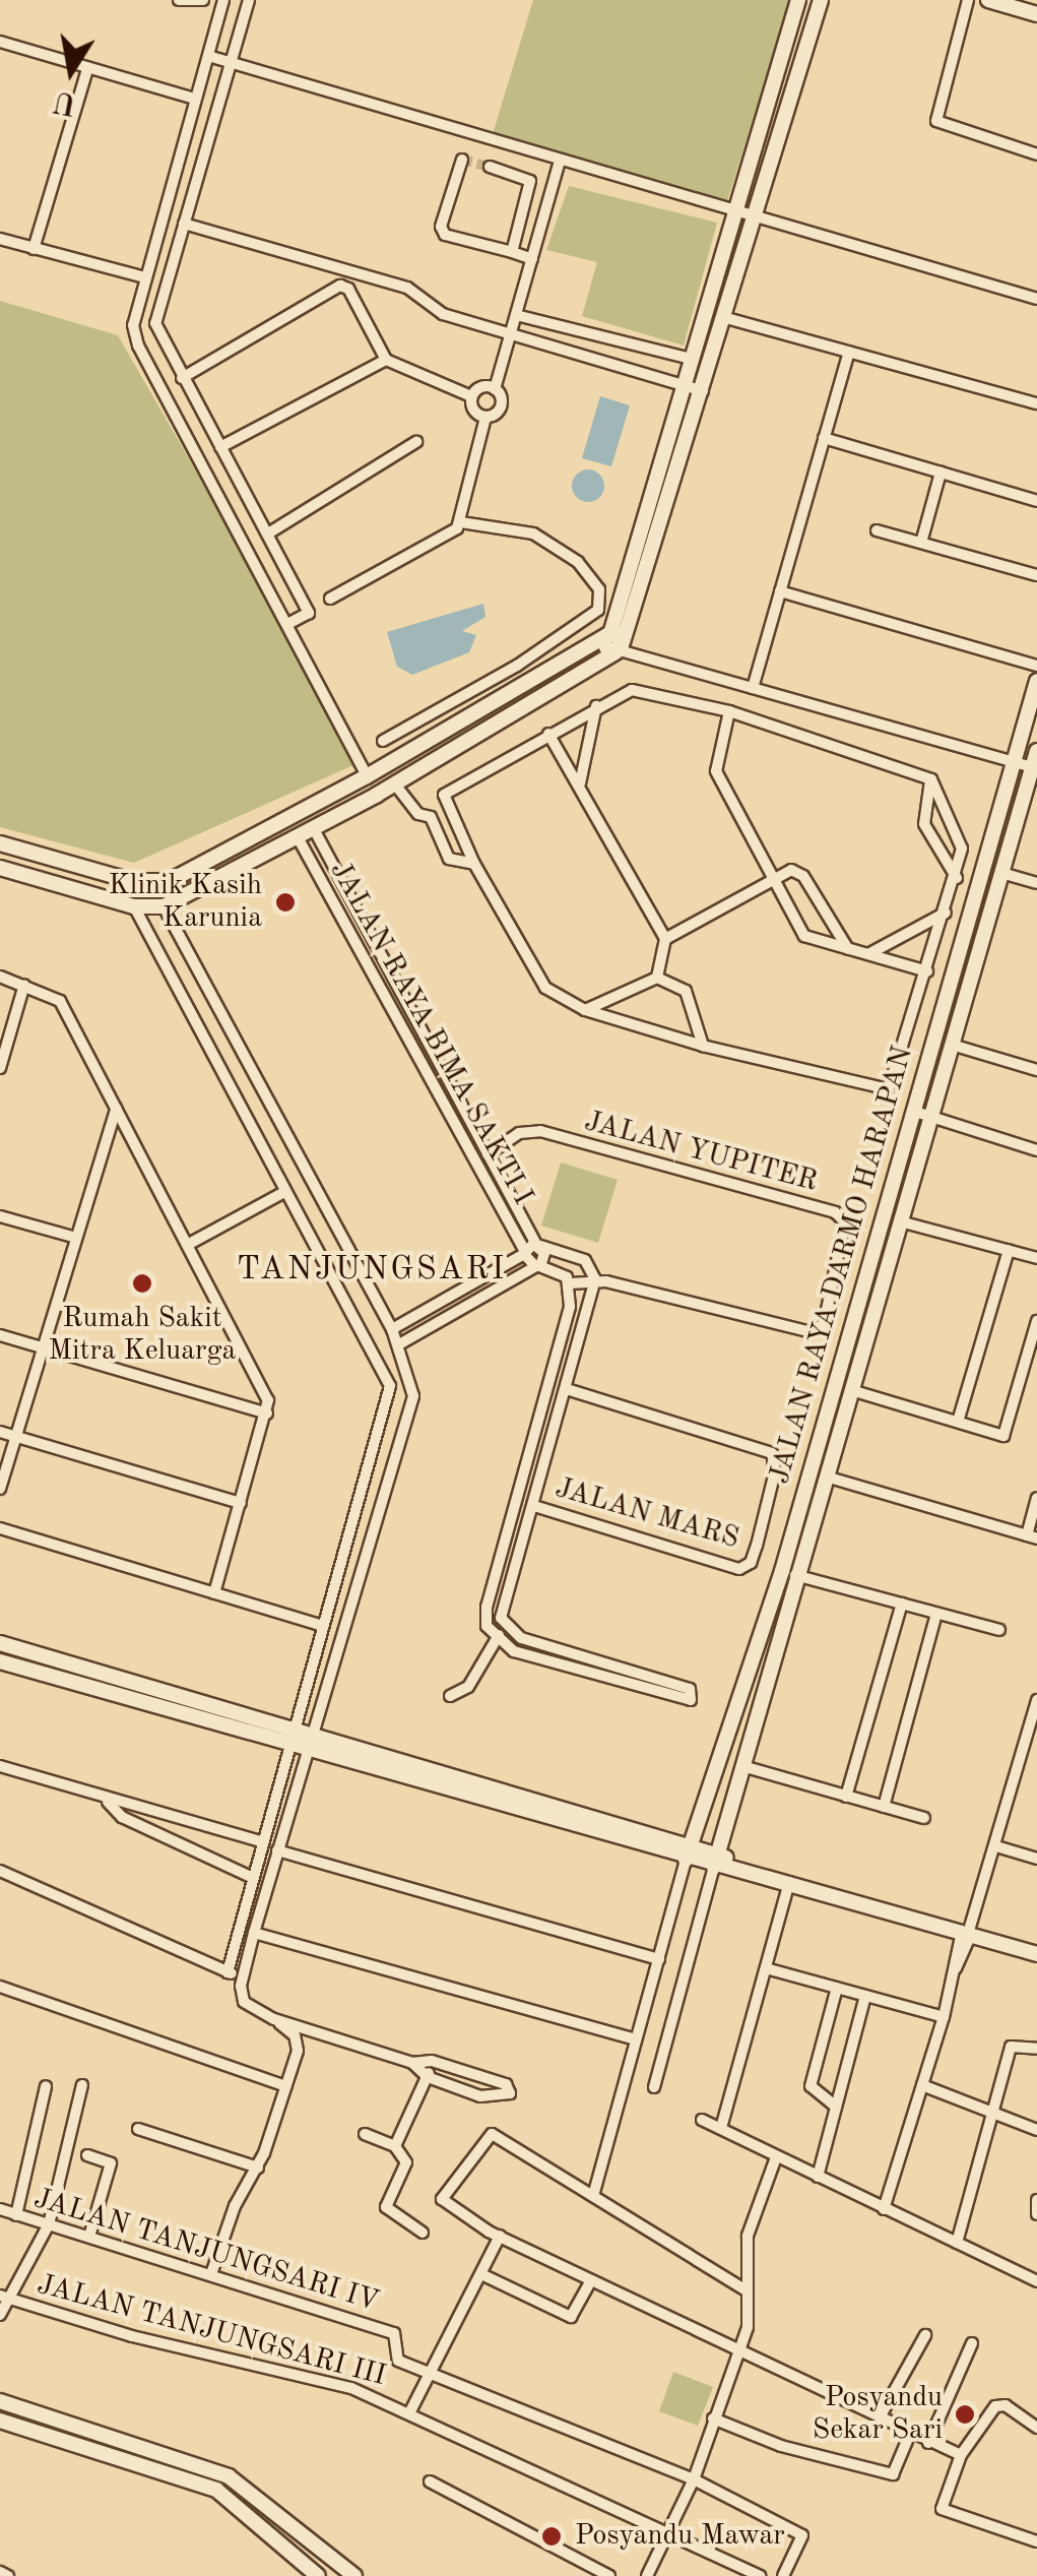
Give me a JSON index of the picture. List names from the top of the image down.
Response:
{
  "streets": {
    "street": [
      "JALAN RAYA BIMA SAKTI I",
      "JALAN YUPITER",
      "JALAN RAYA DARMO HARAPAN",
      "JALAN MARS",
      "JALAN TANJUNGSARI IV",
      "JALAN TANJUNGSARI III"
    ]
  },
  "crossings": [
    ["JALAN RAYA BIMA SAKTI I", "JALAN YUPITER"]
  ],
  "districts": ["TANJUNGSARI"],
  "places": [
    "Klinik Kasih Karunia",
    "Rumah Sakit Mitra Keluarga",
    "Posyandu Sekar Sari",
    "Posyandu Mawar"
  ],
  "north": "bottom"
}
